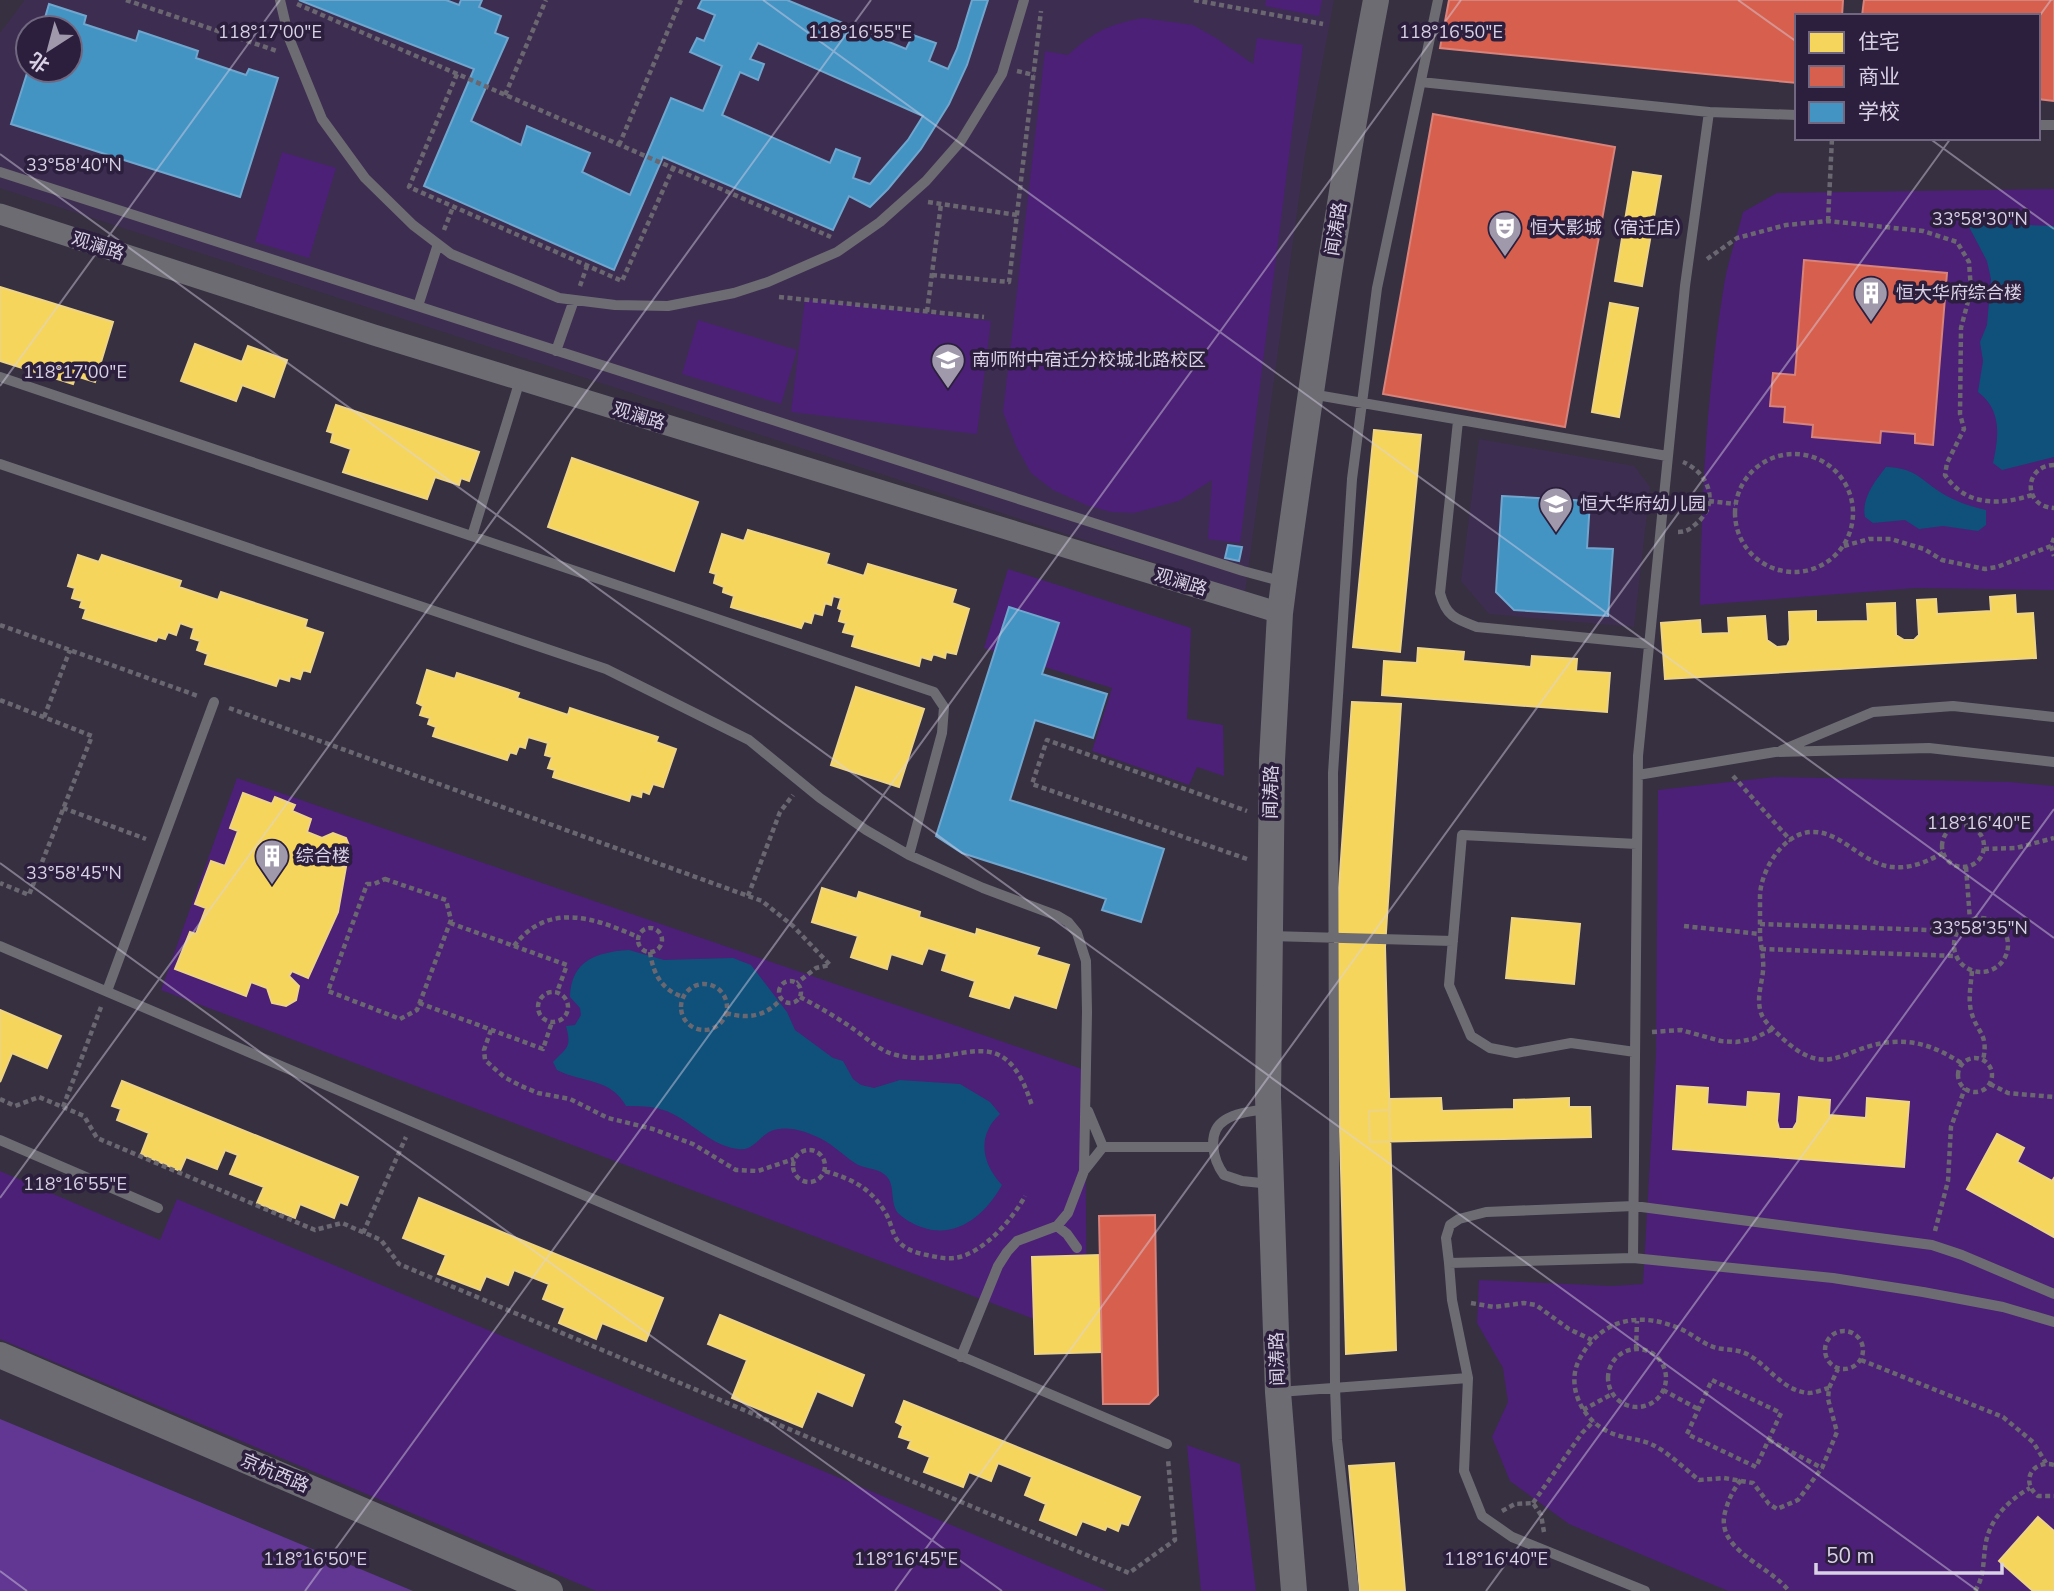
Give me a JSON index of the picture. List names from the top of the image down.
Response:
{
  "streets": {
    "street": ["闻涛路", "观澜路", "京杭西路"]
  },
  "crossings": [
    ["闻涛路", "观澜路"]
  ],
  "places": {
    "theatre": ["恒大影城（宿迁店）"],
    "building": ["恒大华府综合楼", "综合楼"],
    "school or university": ["南师附中宿迁分校城北路校区", "恒大华府幼儿园"]
  },
  "legend": ["住宅", "商业", "学校"],
  "scale_bar": "50 m",
  "north": "bottom left",
  "coordinates": [
    "118°16'55\"E",
    "118°17'00\"E",
    "118°16'50\"E",
    "33°58'40\"N",
    "33°58'30\"N",
    "118°16'40\"E",
    "33°58'45\"N",
    "33°58'35\"N",
    "118°16'45\"E"
  ]
}
